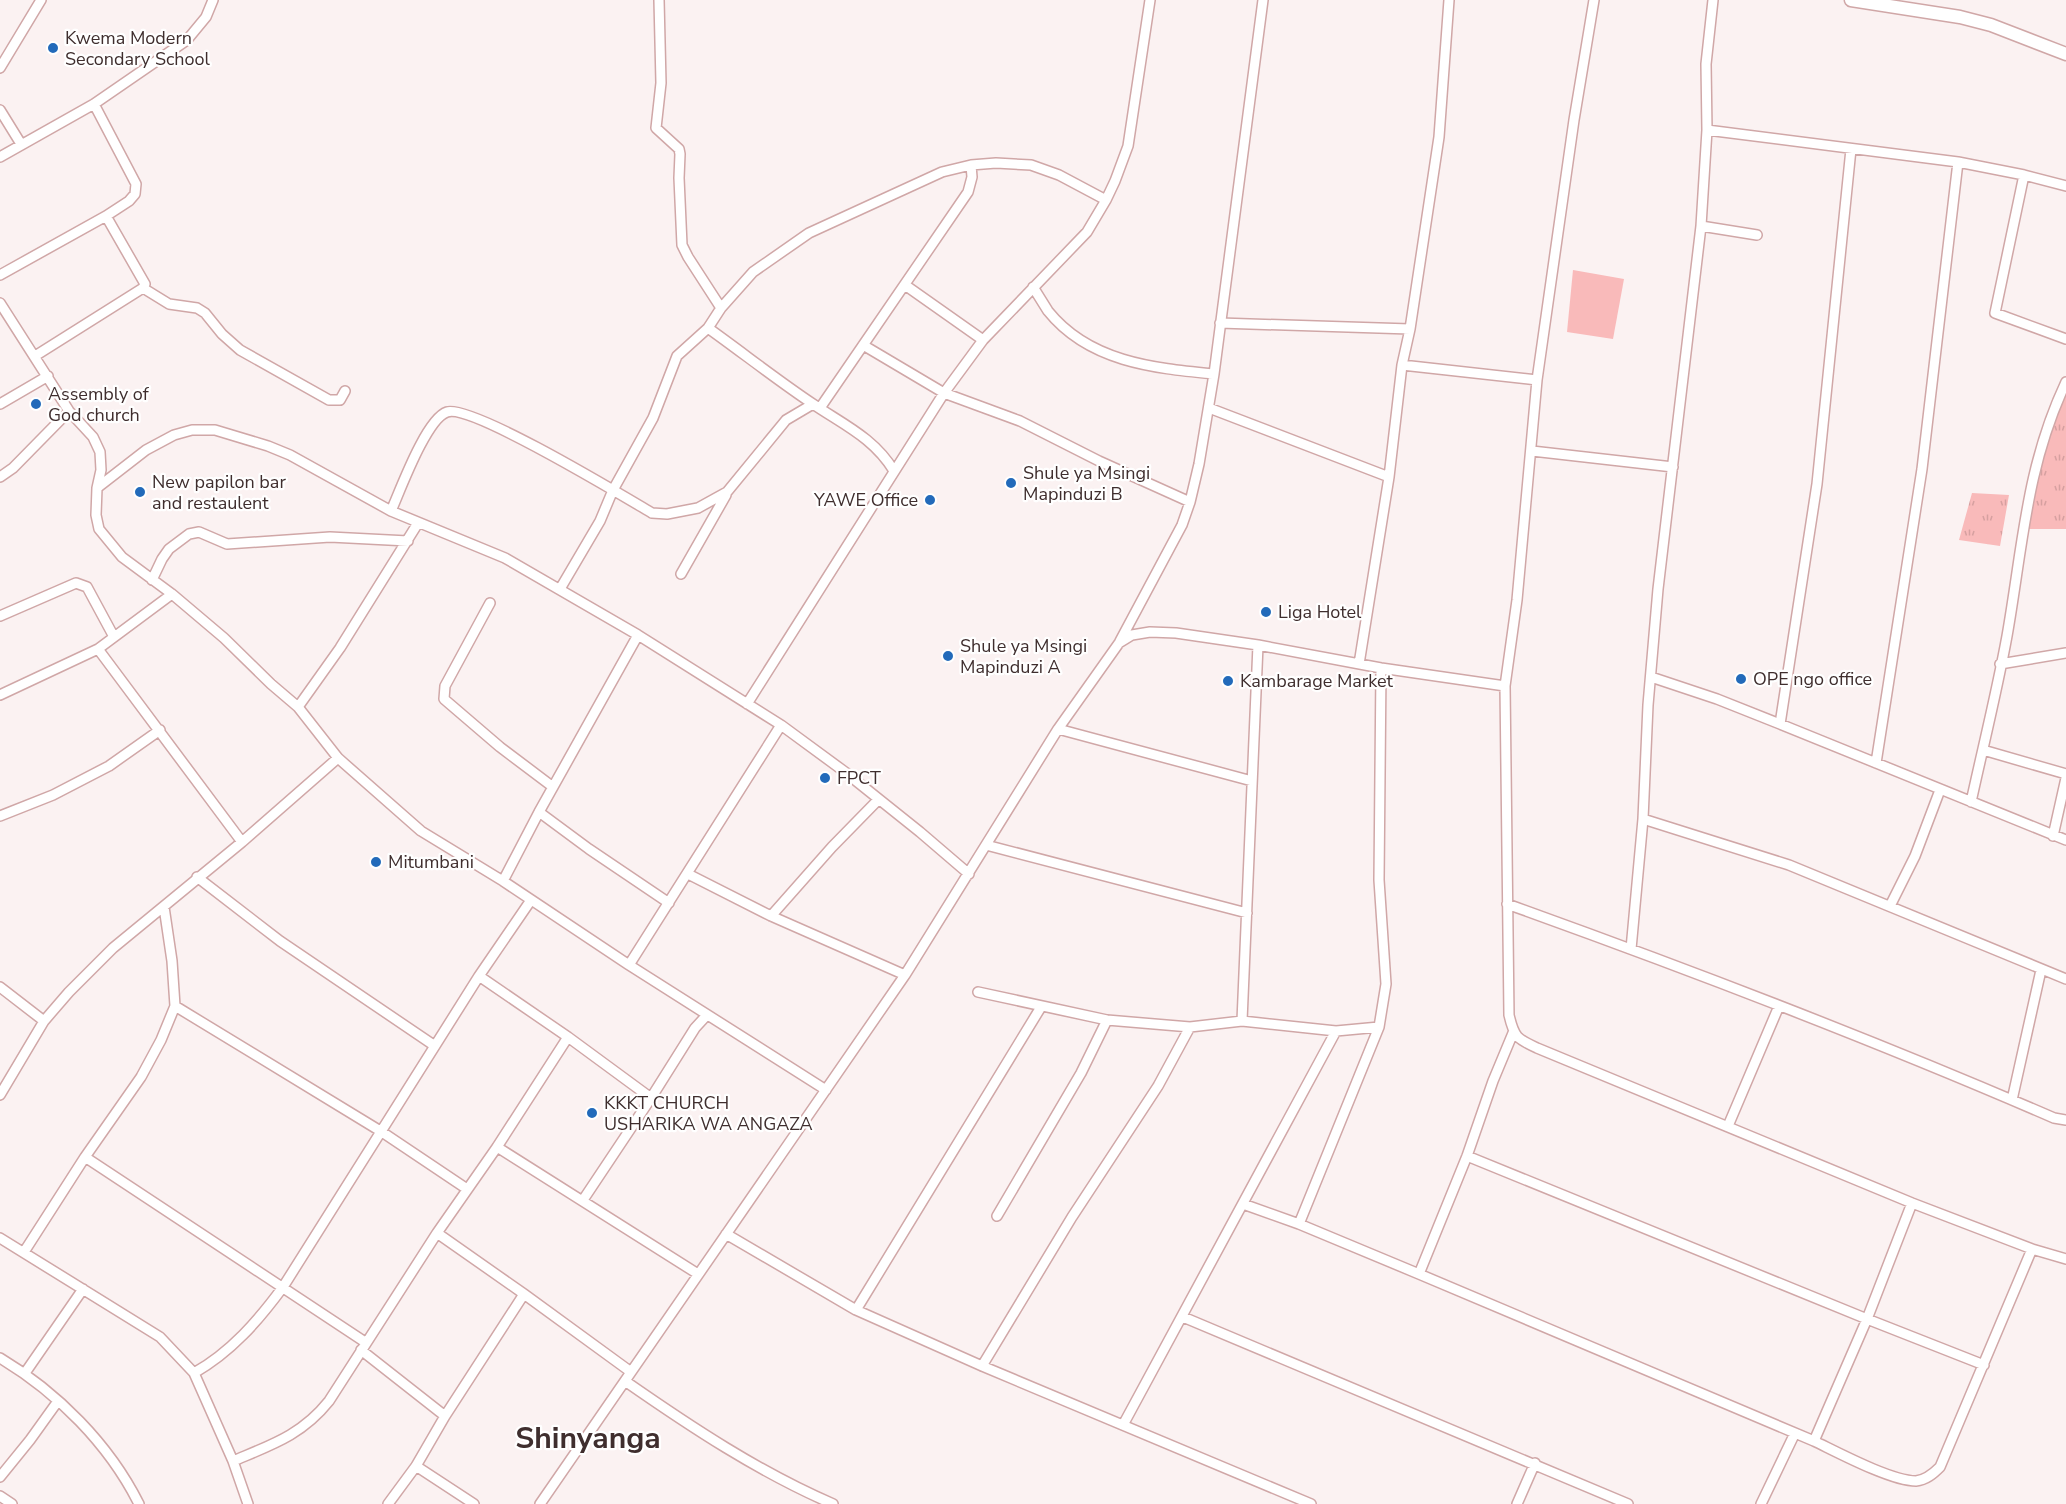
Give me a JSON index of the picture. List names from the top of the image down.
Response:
{
  "districts": ["Shinyanga"],
  "places": [
    "Kwema Modern Secondary School",
    "Assembly of God church",
    "Shule ya Msingi Mapinduzi B",
    "New papilon bar and restaulent",
    "YAWE Office",
    "Liga Hotel",
    "Shule ya Msingi Mapinduzi A",
    "OPE ngo office",
    "Kambarage Market",
    "FPCT",
    "Mitumbani",
    "KKKT CHURCH USHARIKA WA ANGAZA"
  ]
}
